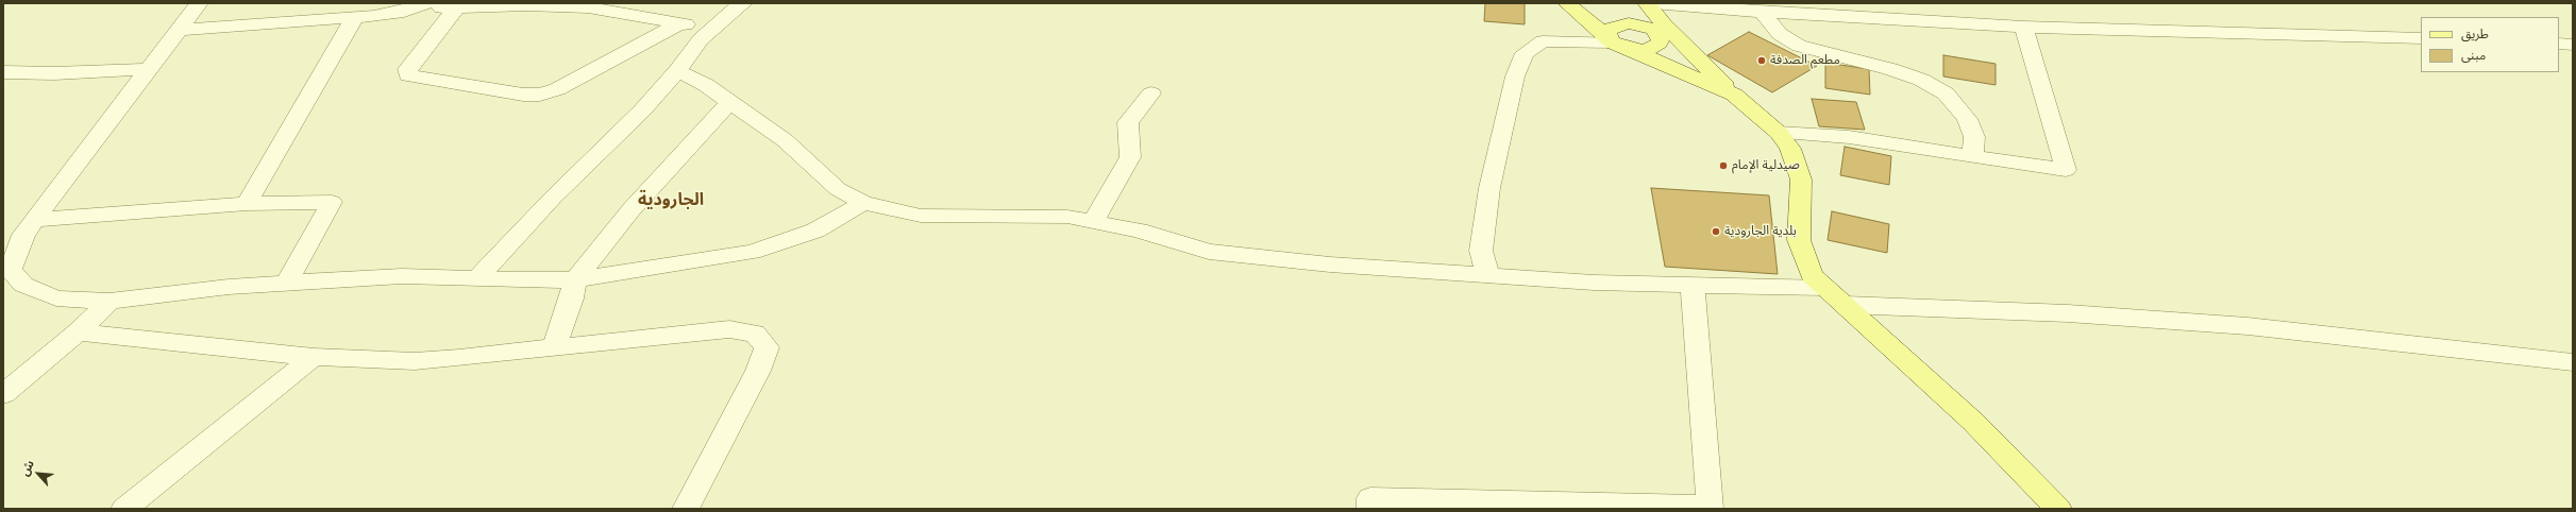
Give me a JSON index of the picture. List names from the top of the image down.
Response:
{
  "districts": ["الجارودية"],
  "places": ["مطعم الصدفة", "صيدلية الإمام", "بلدية الجارودية"],
  "legend": ["طريق", "مبنى"],
  "north": "top left"
}
